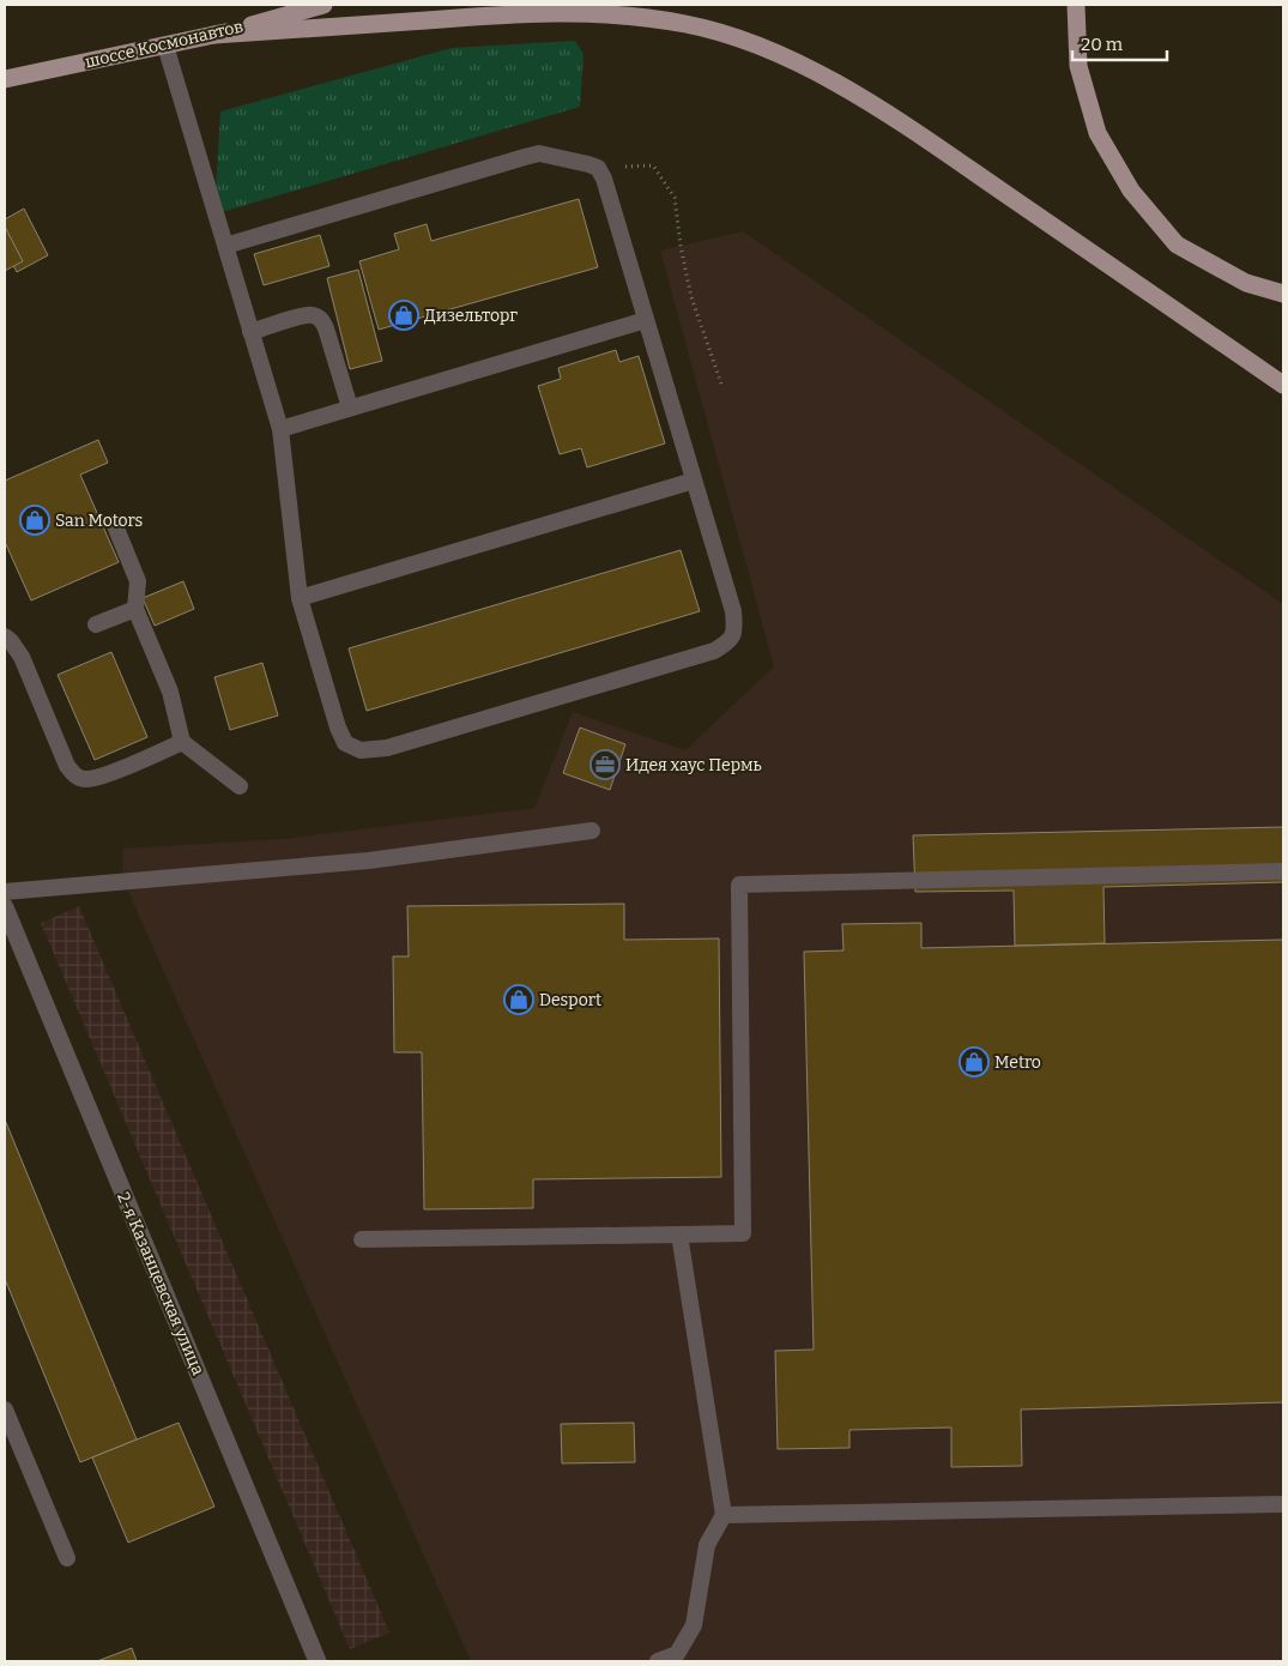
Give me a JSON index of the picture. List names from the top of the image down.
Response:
{
  "streets": {
    "main road": ["шоссе Космонавтов"],
    "street": ["2-я Казанцевская улица"]
  },
  "places": {
    "shop": [
      "Дизельторг",
      "San Motors",
      "Desport",
      "Metro"
    ],
    "office": ["Идея хаус Пермь"]
  },
  "scale_bar": "20 m"
}
